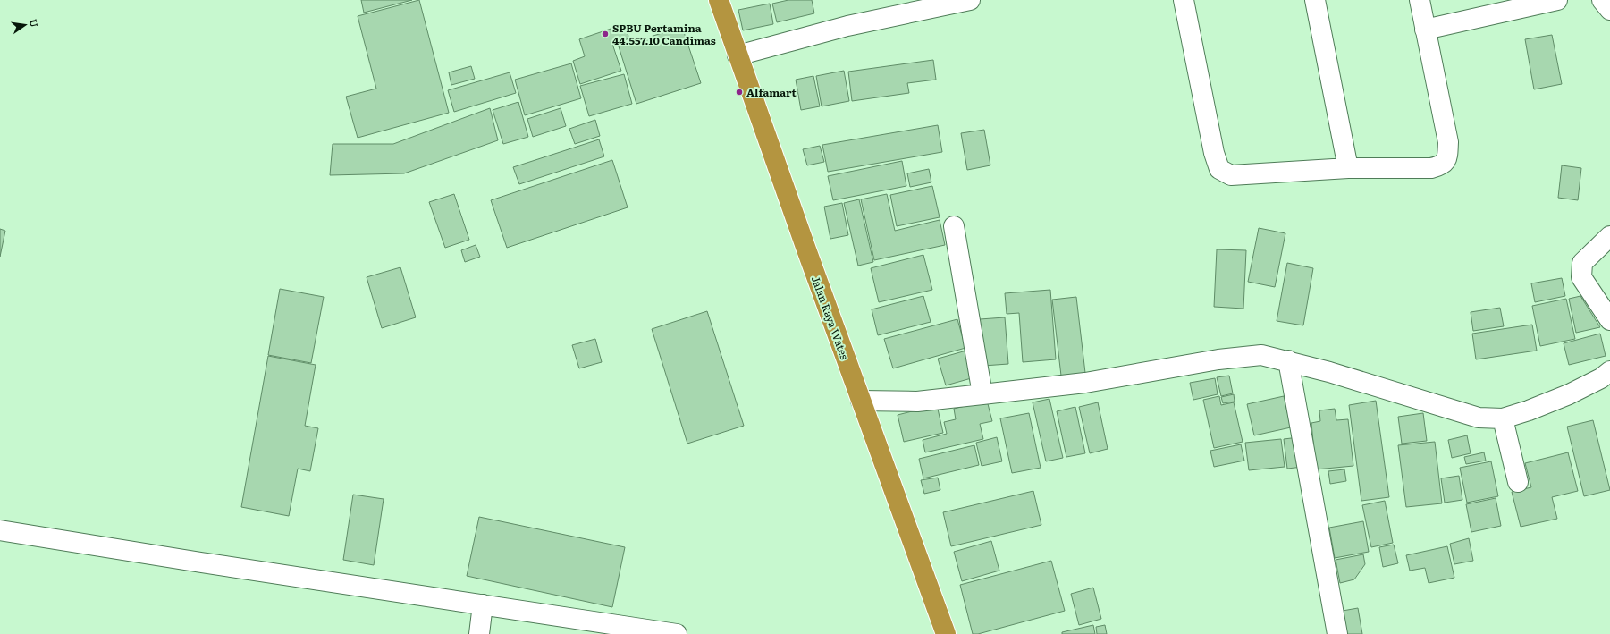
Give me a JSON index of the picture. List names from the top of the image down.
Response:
{
  "streets": {
    "highway": ["Jalan Raya Wates"]
  },
  "places": ["SPBU Pertamina 44.557.10 Candimas", "Alfamart"],
  "north": "right"
}
